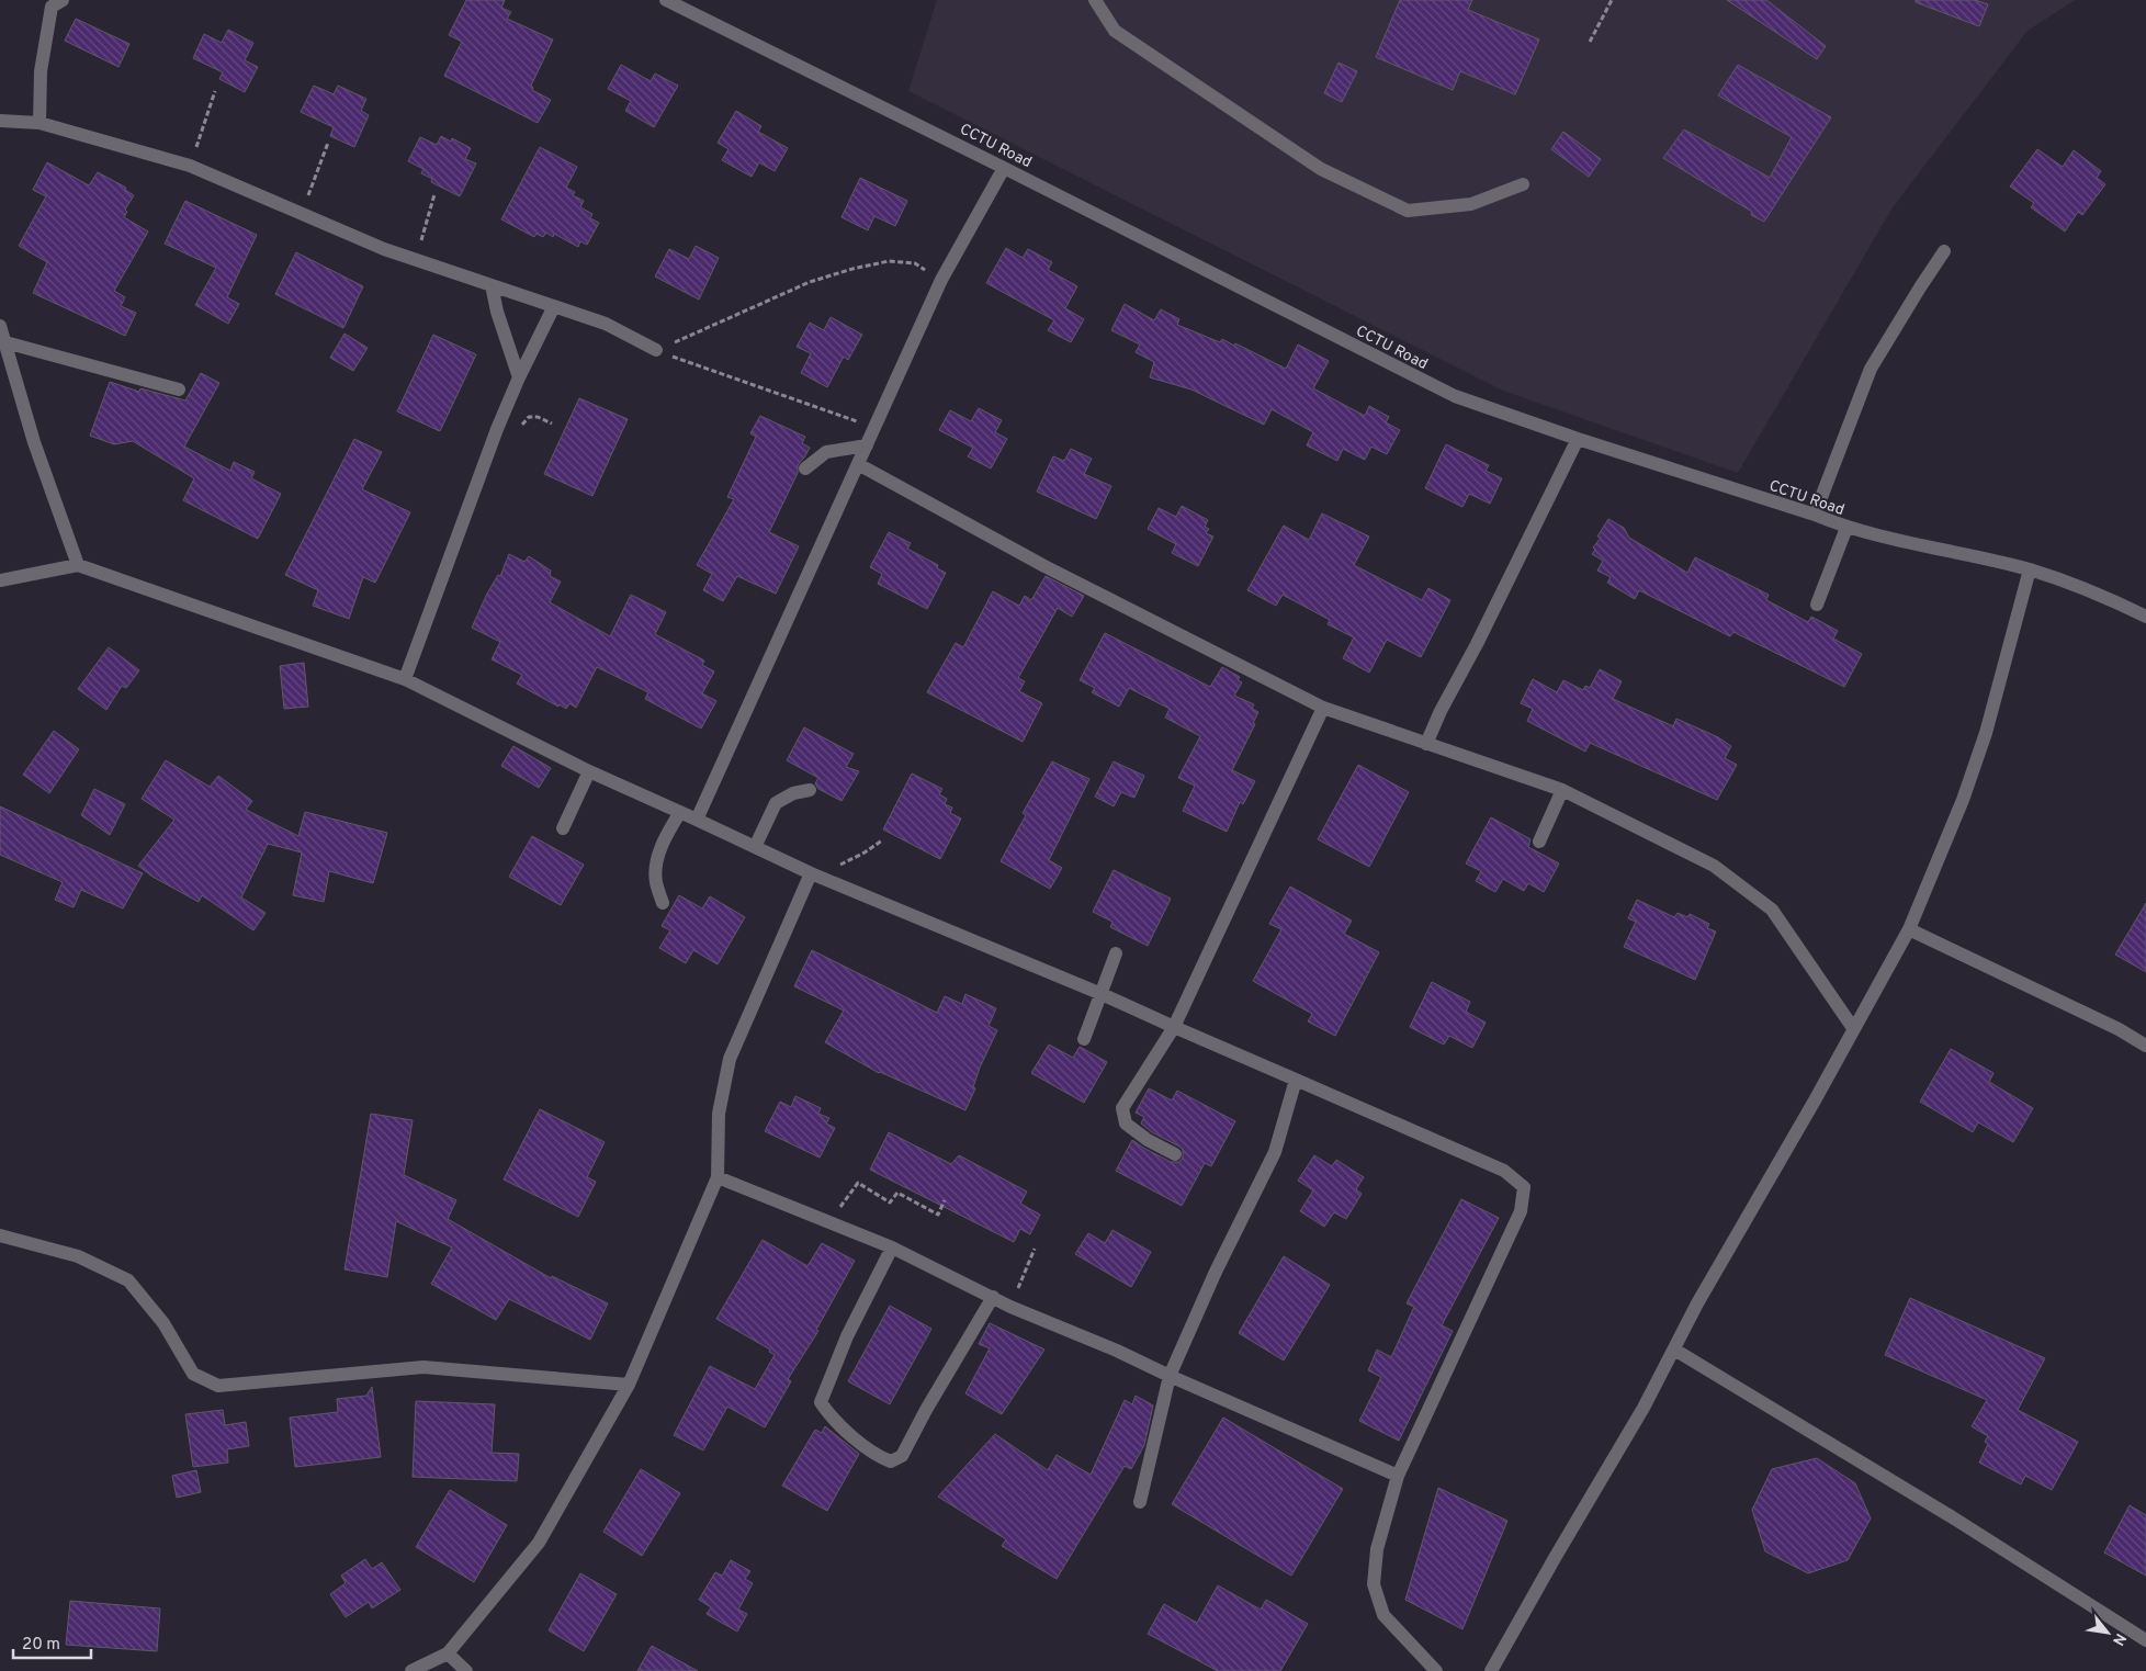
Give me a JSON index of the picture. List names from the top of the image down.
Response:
{
  "streets": {
    "street": ["CCTU Road"]
  },
  "scale_bar": "20 m",
  "north": "bottom right"
}
